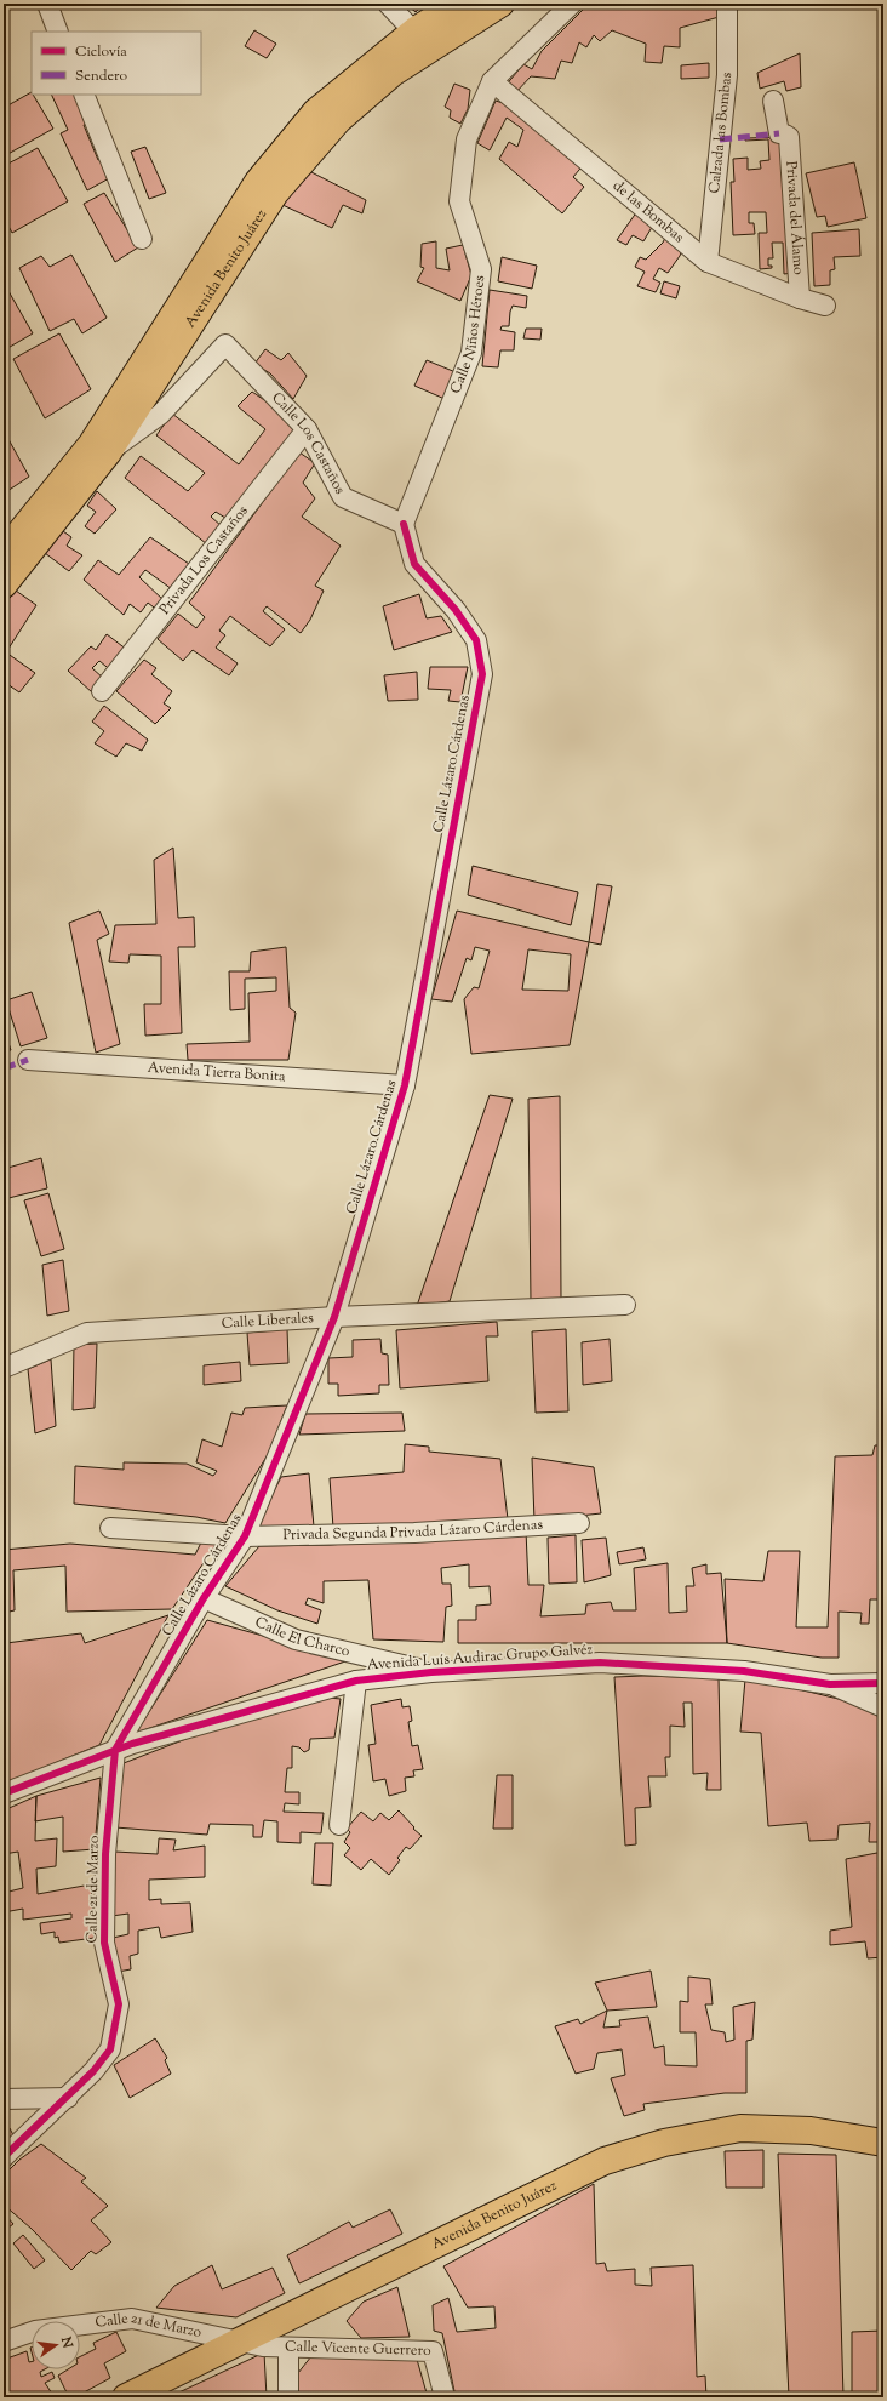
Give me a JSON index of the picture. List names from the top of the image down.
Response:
{
  "streets": {
    "main road": ["Avenida Benito Juárez"],
    "street": [
      "Calzada las Bombas",
      "de las Bombas",
      "Privada del Álamo",
      "Calle Niños Héroes",
      "Calle Los Castaños",
      "Privada Los Castaños",
      "Calle Lázaro Cárdenas",
      "Avenida Tierra Bonita",
      "Calle Liberales",
      "Privada Segunda Privada Lázaro Cárdenas",
      "Calle El Charco",
      "Avenida Luís Audirac Grupo Galvéz",
      "Calle 21 de Marzo",
      "Calle Vicente Guerrero"
    ]
  },
  "crossings": [
    ["Calzada las Bombas", "de las Bombas"],
    ["de las Bombas", "Privada del Álamo"],
    ["de las Bombas", "Calle Niños Héroes"],
    ["Avenida Benito Juárez", "Calle Los Castaños"],
    ["Avenida Benito Juárez", "Calle 21 de Marzo"],
    ["Avenida Benito Juárez", "Calle Vicente Guerrero"],
    ["Calle Niños Héroes", "Calle Los Castaños"],
    ["Calle Niños Héroes", "Calle Lázaro Cárdenas"],
    ["Calle Los Castaños", "Privada Los Castaños"],
    ["Calle Los Castaños", "Calle Lázaro Cárdenas"],
    ["Calle Lázaro Cárdenas", "Avenida Tierra Bonita"],
    ["Calle Lázaro Cárdenas", "Calle Liberales"],
    ["Calle Lázaro Cárdenas", "Privada Segunda Privada Lázaro Cárdenas"],
    ["Calle Lázaro Cárdenas", "Calle El Charco"],
    ["Calle Lázaro Cárdenas", "Avenida Luís Audirac Grupo Galvéz"],
    ["Calle Lázaro Cárdenas", "Calle 21 de Marzo"],
    ["Calle El Charco", "Avenida Luís Audirac Grupo Galvéz"],
    ["Avenida Luís Audirac Grupo Galvéz", "Calle 21 de Marzo"],
    ["Calle 21 de Marzo", "Calle Vicente Guerrero"]
  ],
  "legend": ["Ciclovía", "Sendero"],
  "north": "right"
}
